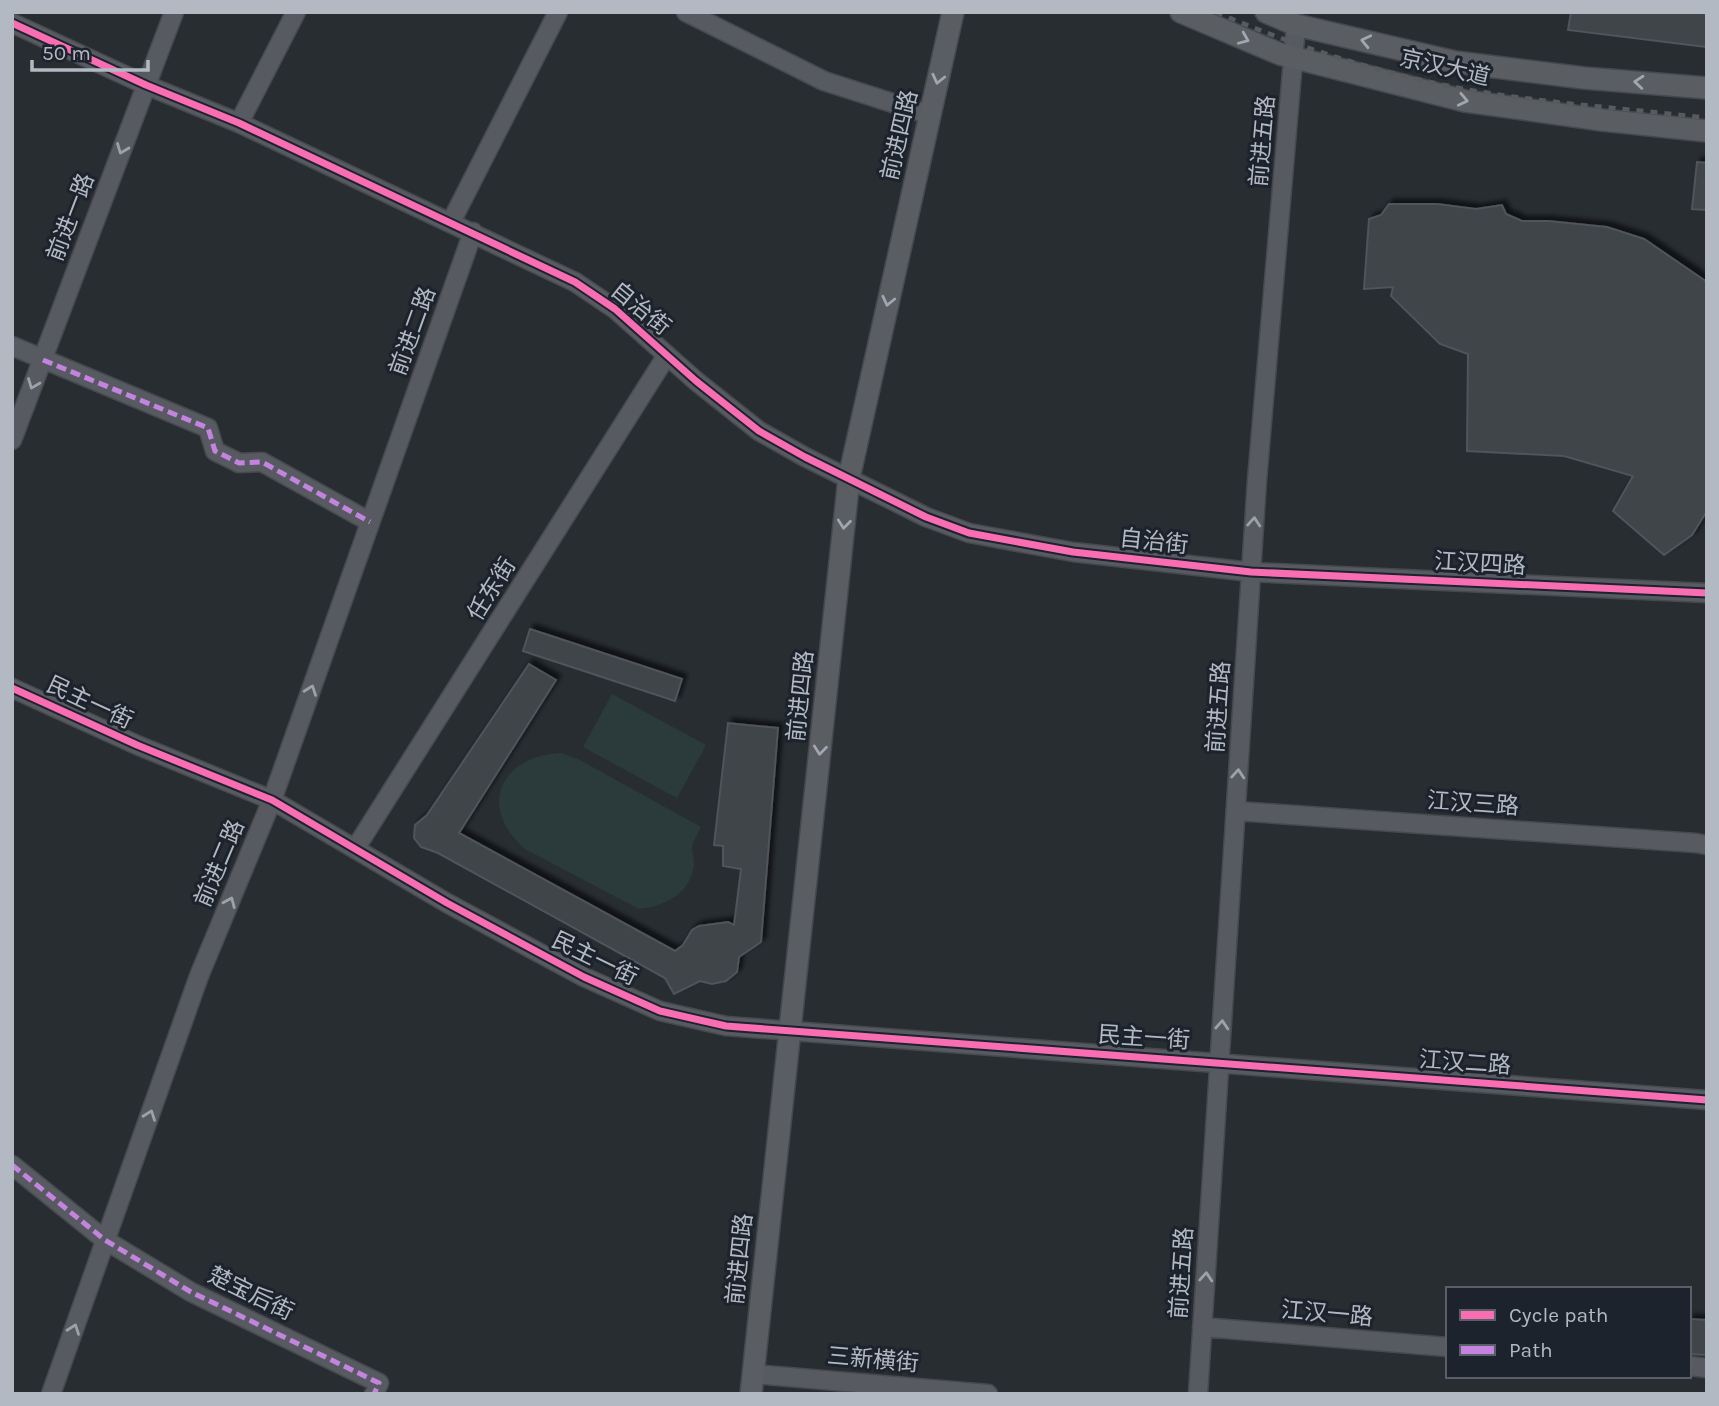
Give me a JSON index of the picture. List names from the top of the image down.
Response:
{
  "streets": {
    "main road": ["京汉大道", "前进四路"],
    "street": [
      "前进五路",
      "前进一路",
      "自治街",
      "前进二路",
      "江汉四路",
      "任东街",
      "民主一街",
      "江汉三路",
      "江汉二路",
      "楚宝后街",
      "江汉一路",
      "三新横街"
    ]
  },
  "crossings": [
    ["京汉大道", "前进五路"],
    ["前进四路", "自治街"],
    ["前进四路", "民主一街"],
    ["前进四路", "三新横街"],
    ["前进五路", "自治街"],
    ["前进五路", "江汉四路"],
    ["前进五路", "民主一街"],
    ["前进五路", "江汉三路"],
    ["前进五路", "江汉二路"],
    ["前进五路", "江汉一路"],
    ["前进一路", "自治街"],
    ["自治街", "前进二路"],
    ["自治街", "江汉四路"],
    ["自治街", "任东街"],
    ["前进二路", "民主一街"],
    ["前进二路", "楚宝后街"],
    ["任东街", "民主一街"],
    ["民主一街", "江汉二路"]
  ],
  "one_way": [
    "前进四路",
    "前进五路",
    "前进一路",
    "前进二路"
  ],
  "legend": ["Cycle path", "Path"],
  "scale_bar": "50 m"
}
